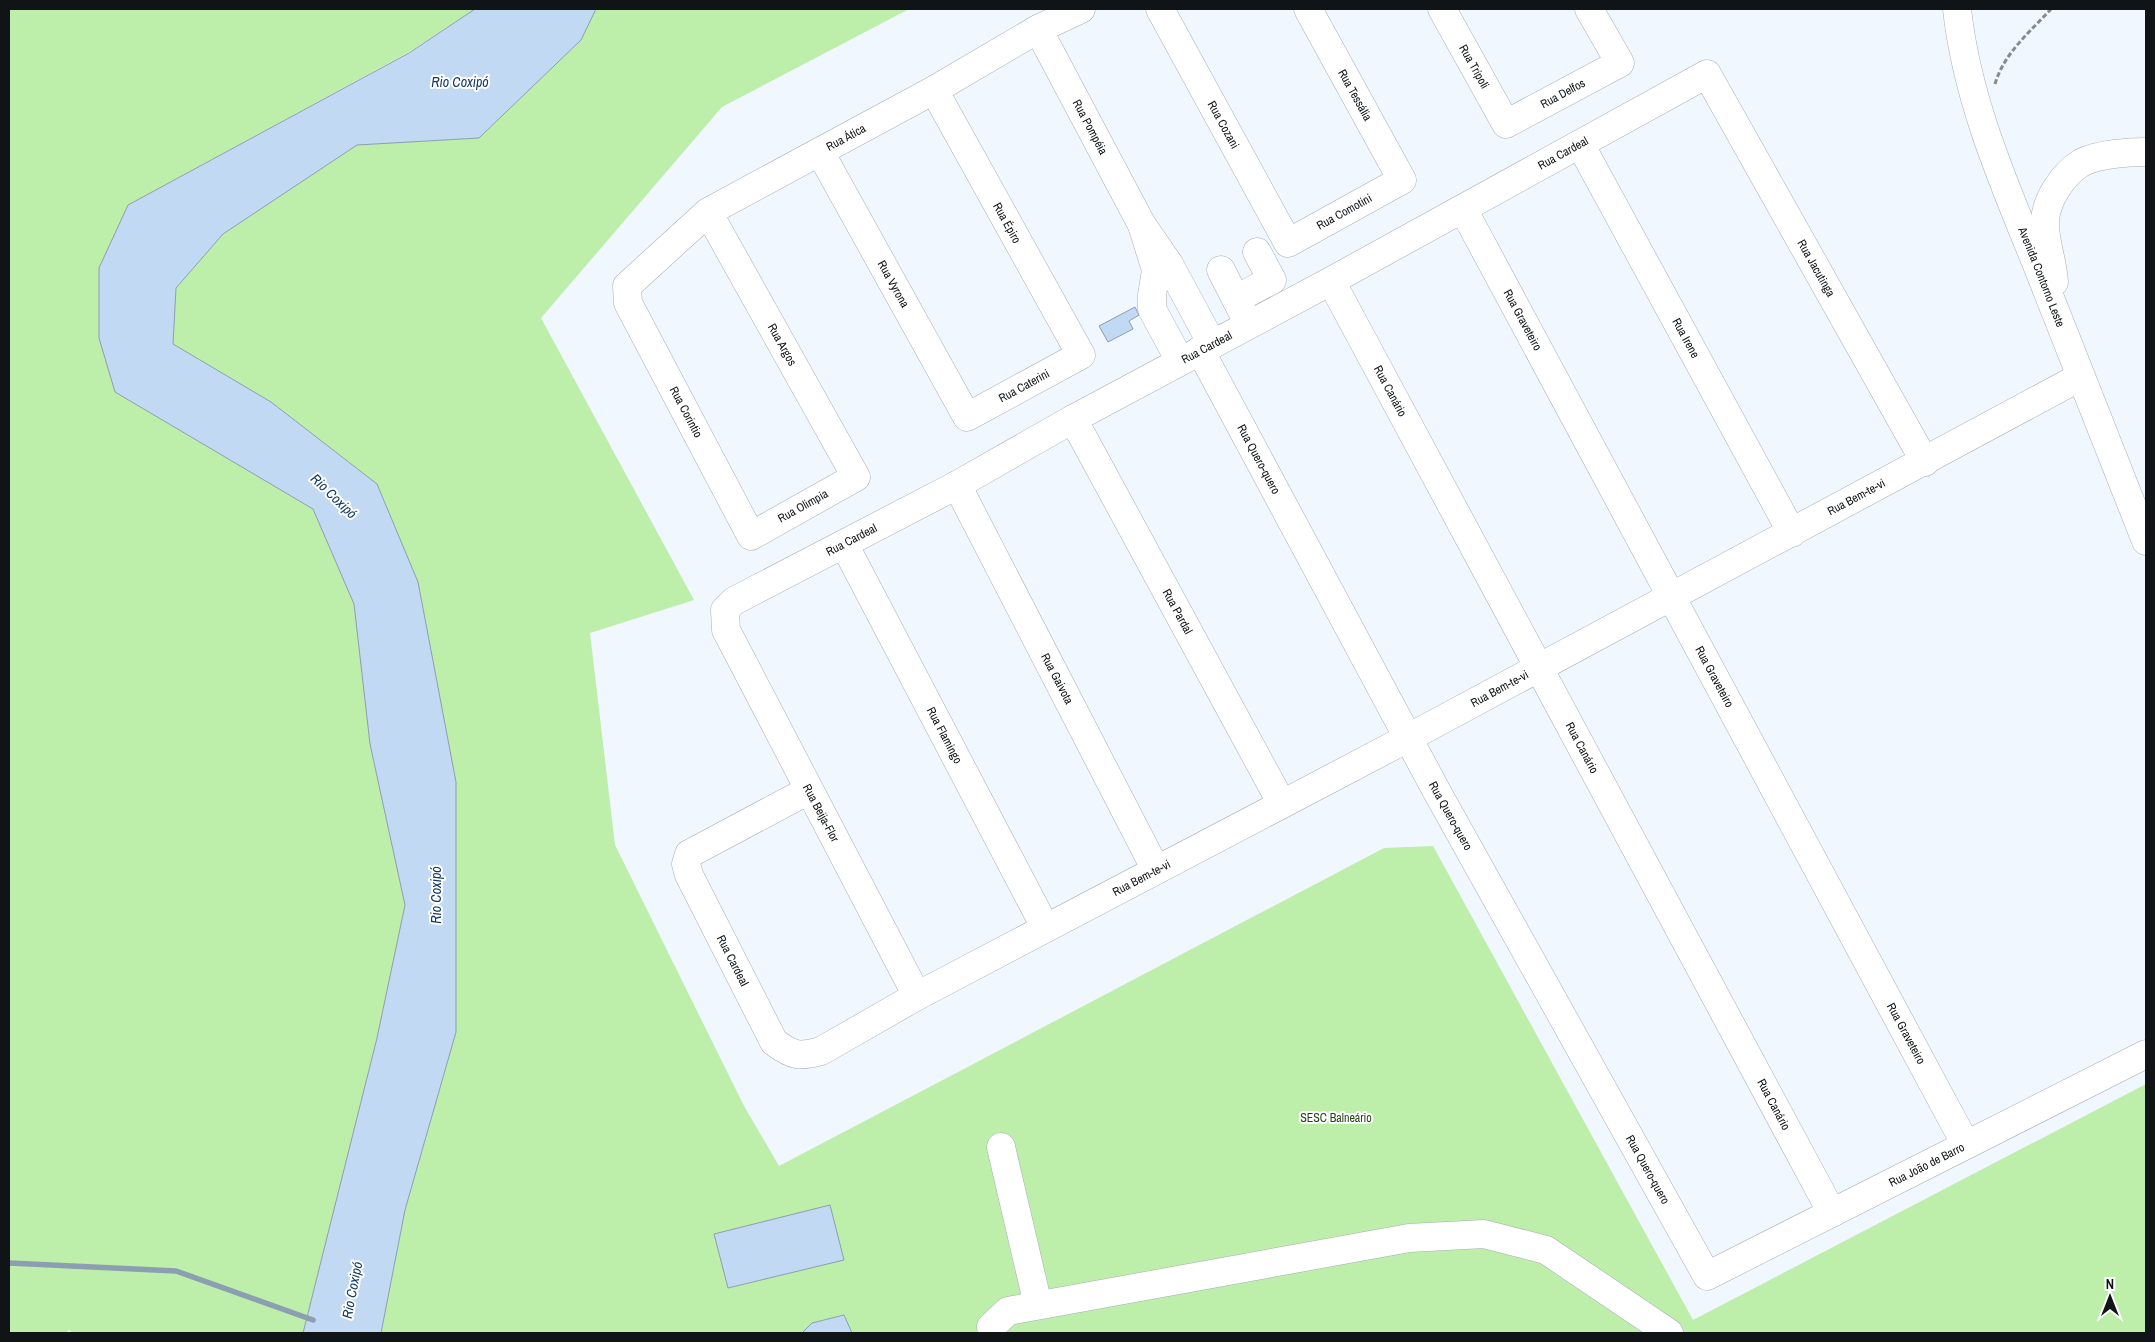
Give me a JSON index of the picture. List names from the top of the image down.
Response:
{
  "streets": {
    "street": [
      "Rua Trípoli",
      "Rua Delfos",
      "Rua Tessália",
      "Rua Cozani",
      "Rua Pompéia",
      "Rua Ática",
      "Rua Cardeal",
      "Rua Comotini",
      "Rua Épiro",
      "Rua Jacutinga",
      "Avenida Contorno Leste",
      "Rua Vyrona",
      "Rua Graveteiro",
      "Rua Irene",
      "Rua Argos",
      "Rua Caterini",
      "Rua Canário",
      "Rua Corintio",
      "Rua Quero-quero",
      "Rua Bem-te-vi",
      "Rua Olimpia",
      "Rua Pardal",
      "Rua Gaivota",
      "Rua Flamingo",
      "Rua Beija-Flor",
      "Rua João de Barro"
    ]
  },
  "crossings": [
    ["Rua Trípoli", "Rua Delfos"],
    ["Rua Tessália", "Rua Comotini"],
    ["Rua Cozani", "Rua Comotini"],
    ["Rua Pompéia", "Rua Ática"],
    ["Rua Pompéia", "Rua Cardeal"],
    ["Rua Pompéia", "Rua Quero-quero"],
    ["Rua Ática", "Rua Épiro"],
    ["Rua Ática", "Rua Vyrona"],
    ["Rua Ática", "Rua Argos"],
    ["Rua Ática", "Rua Corintio"],
    ["Rua Cardeal", "Rua Jacutinga"],
    ["Rua Cardeal", "Rua Graveteiro"],
    ["Rua Cardeal", "Rua Irene"],
    ["Rua Cardeal", "Rua Canário"],
    ["Rua Cardeal", "Rua Quero-quero"],
    ["Rua Cardeal", "Rua Bem-te-vi"],
    ["Rua Cardeal", "Rua Pardal"],
    ["Rua Cardeal", "Rua Gaivota"],
    ["Rua Cardeal", "Rua Flamingo"],
    ["Rua Cardeal", "Rua Beija-Flor"],
    ["Rua Épiro", "Rua Caterini"],
    ["Rua Jacutinga", "Rua Bem-te-vi"],
    ["Avenida Contorno Leste", "Rua Bem-te-vi"],
    ["Rua Vyrona", "Rua Caterini"],
    ["Rua Graveteiro", "Rua Bem-te-vi"],
    ["Rua Graveteiro", "Rua João de Barro"],
    ["Rua Irene", "Rua Bem-te-vi"],
    ["Rua Argos", "Rua Olimpia"],
    ["Rua Canário", "Rua Bem-te-vi"],
    ["Rua Canário", "Rua João de Barro"],
    ["Rua Corintio", "Rua Olimpia"],
    ["Rua Quero-quero", "Rua Bem-te-vi"],
    ["Rua Quero-quero", "Rua João de Barro"],
    ["Rua Bem-te-vi", "Rua Pardal"],
    ["Rua Bem-te-vi", "Rua Gaivota"],
    ["Rua Bem-te-vi", "Rua Flamingo"],
    ["Rua Bem-te-vi", "Rua Beija-Flor"]
  ],
  "water": ["Rio Coxipó"],
  "parks": ["SESC Balneário"],
  "north": "top"
}
